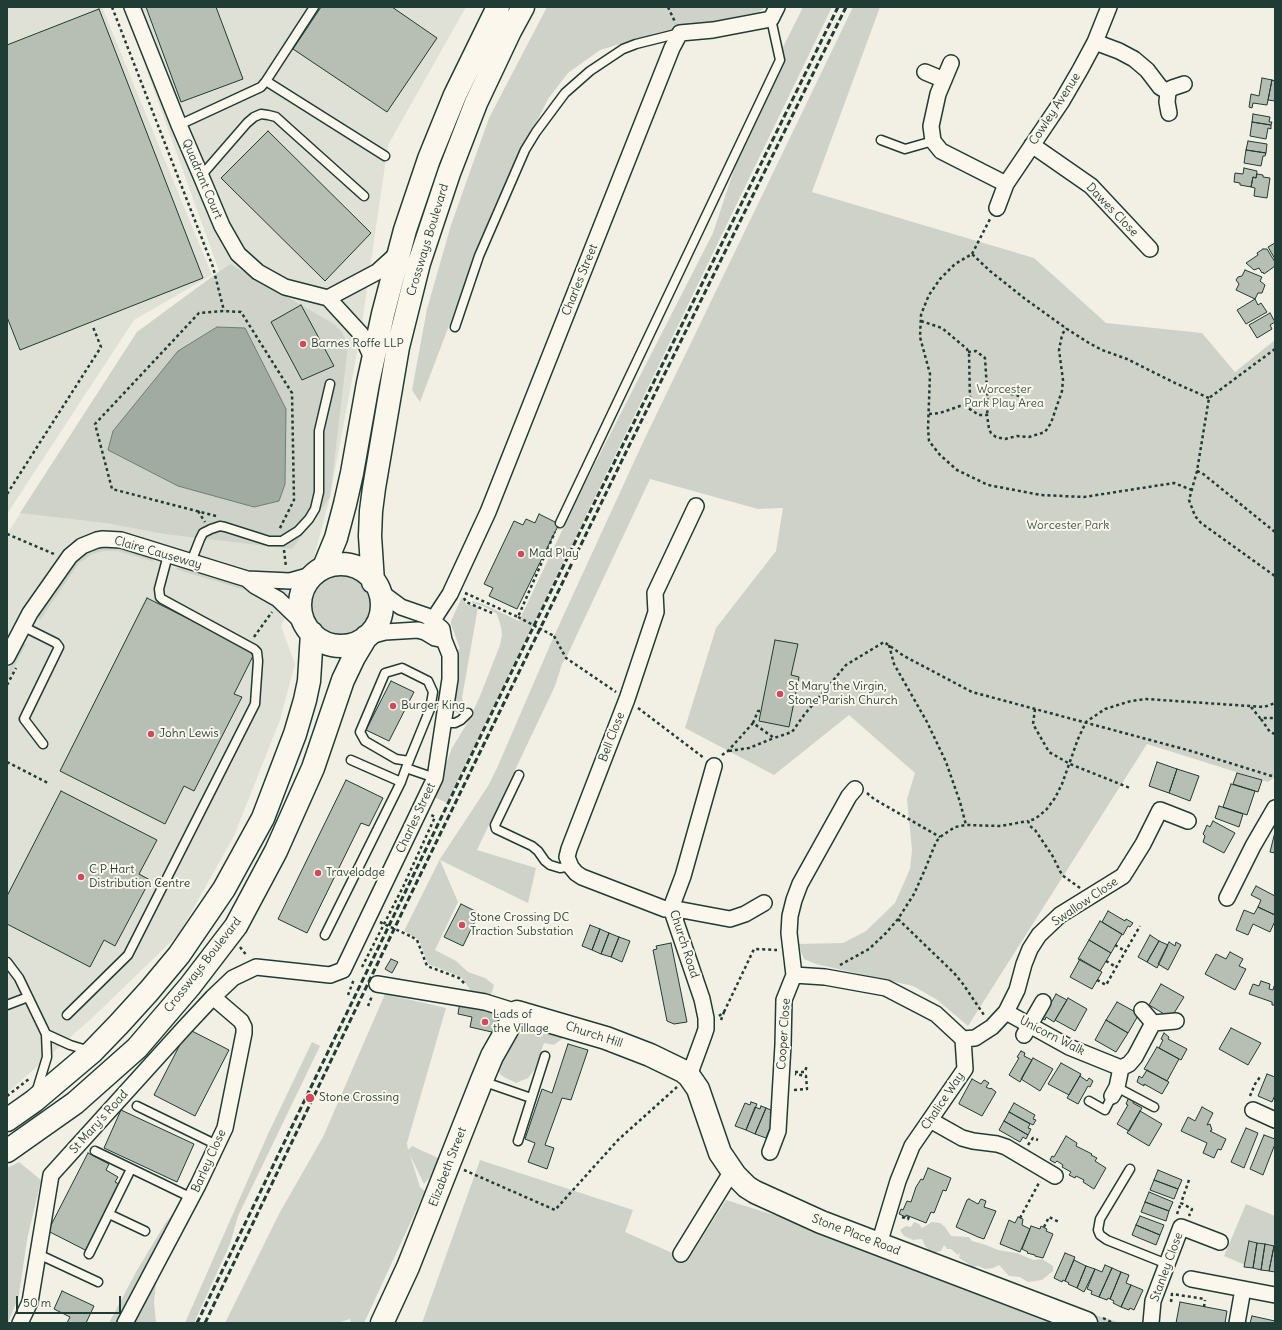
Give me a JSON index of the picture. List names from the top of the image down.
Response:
{
  "streets": {
    "main road": [
      "Crossways Boulevard",
      "Church Hill",
      "Elizabeth Street",
      "Stone Place Road"
    ],
    "street": [
      "Cowley Avenue",
      "Quadrant Court",
      "Dawes Close",
      "Charles Street",
      "Claire Causeway",
      "Bell Close",
      "Swallow Close",
      "Church Road",
      "Cooper Close",
      "Unicorn Walk",
      "Chalice Way",
      "St Mary's Road",
      "Barley Close",
      "Stanley Close"
    ]
  },
  "crossings": [
    ["Cowley Avenue", "Dawes Close"],
    ["Crossways Boulevard", "Claire Causeway"],
    ["Charles Street", "St Mary's Road"],
    ["Swallow Close", "Unicorn Walk"],
    ["Swallow Close", "Chalice Way"],
    ["Church Road", "Church Hill"],
    ["Church Road", "Stone Place Road"],
    ["Church Hill", "Elizabeth Street"],
    ["Church Hill", "Stone Place Road"],
    ["Chalice Way", "Stone Place Road"],
    ["St Mary's Road", "Barley Close"]
  ],
  "parks": ["Worcester Park Play Area", "Worcester Park"],
  "places": [
    "Barnes Roffe LLP",
    "Mad Play",
    "St Mary the Virgin, Stone Parish Church",
    "Burger King",
    "John Lewis",
    "Travelodge",
    "C P Hart Distribution Centre",
    "Stone Crossing DC Traction Substation",
    "Lads of the Village",
    "Stone Crossing"
  ],
  "scale_bar": "50 m"
}
